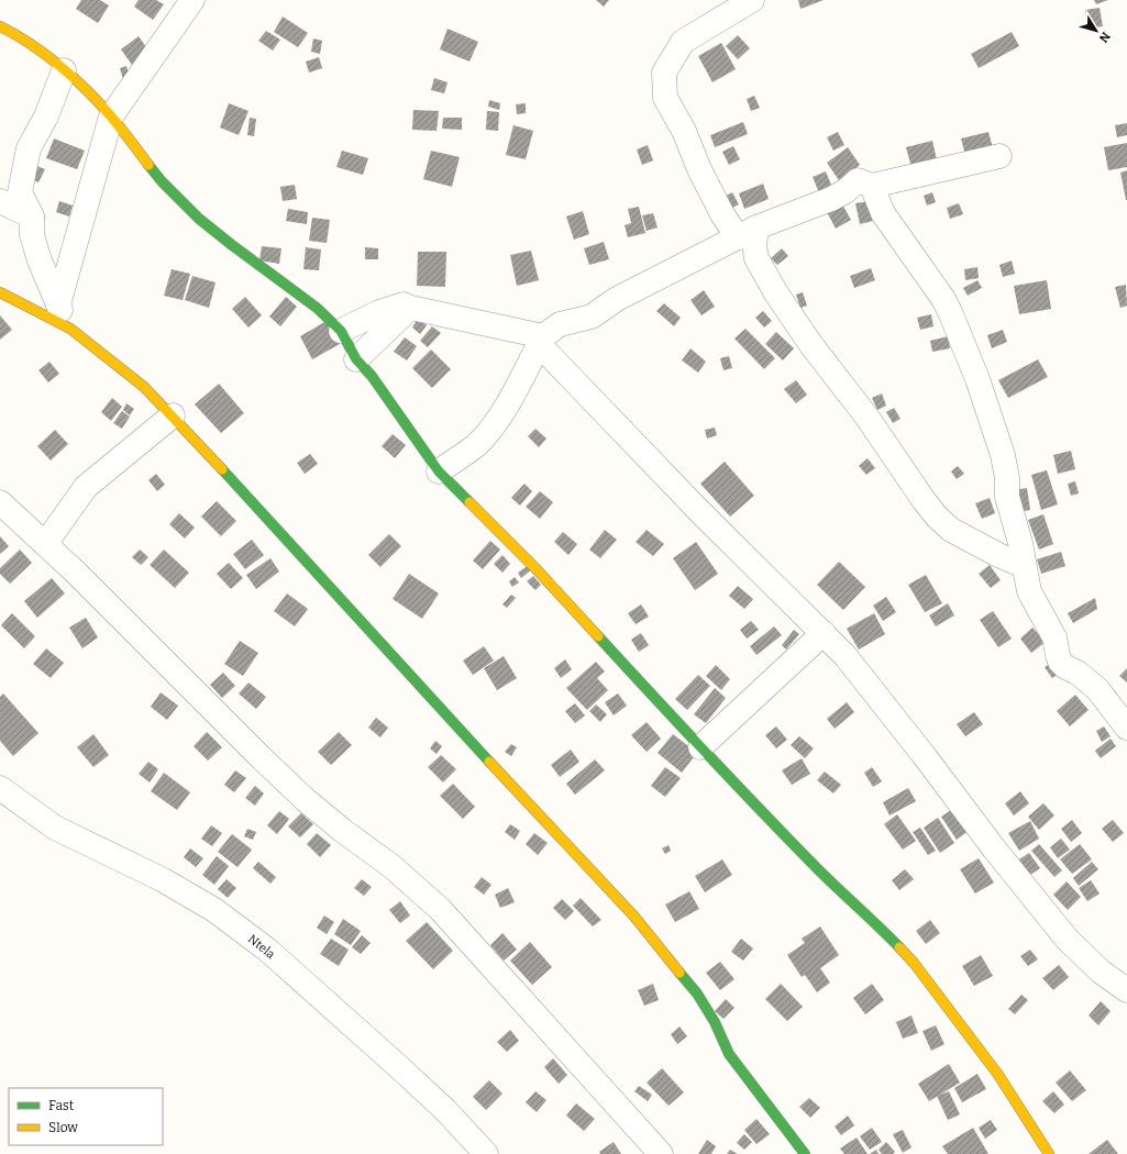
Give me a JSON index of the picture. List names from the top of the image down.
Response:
{
  "streets": {
    "street": ["Ntela"]
  },
  "legend": ["Fast", "Slow"],
  "north": "bottom right"
}
